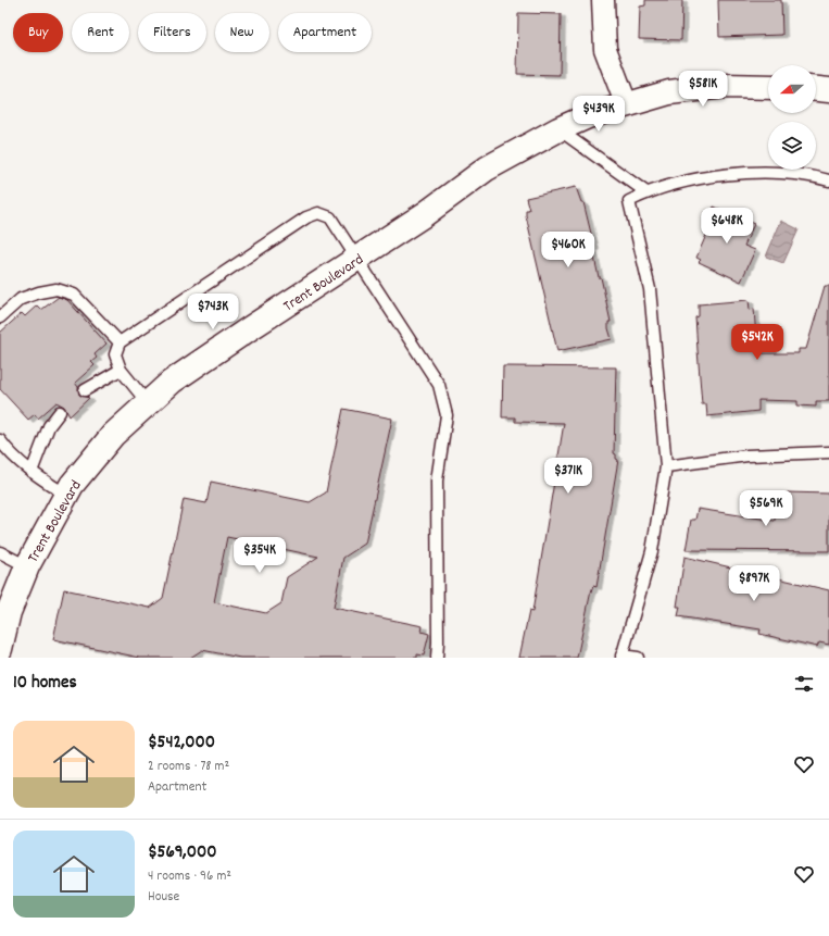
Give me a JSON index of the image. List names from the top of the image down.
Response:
{
  "streets": {
    "street": ["Trent Boulevard"]
  },
  "north": "left",
  "page": {
    "chip": [
      "Buy",
      "Rent",
      "Filters",
      "New",
      "Apartment"
    ],
    "price": [
      "$581K",
      "$439K",
      "$648K",
      "$460K",
      "$743K",
      "$542K",
      "$371K",
      "$569K",
      "$354K",
      "$897K"
    ],
    "heading": "10 homes",
    "list": [
      {
        "name": "$542,000",
        "note": "2 rooms · 78 m² · Apartment"
      },
      {
        "name": "$569,000",
        "note": "4 rooms · 96 m² · House"
      }
    ]
  }
}
